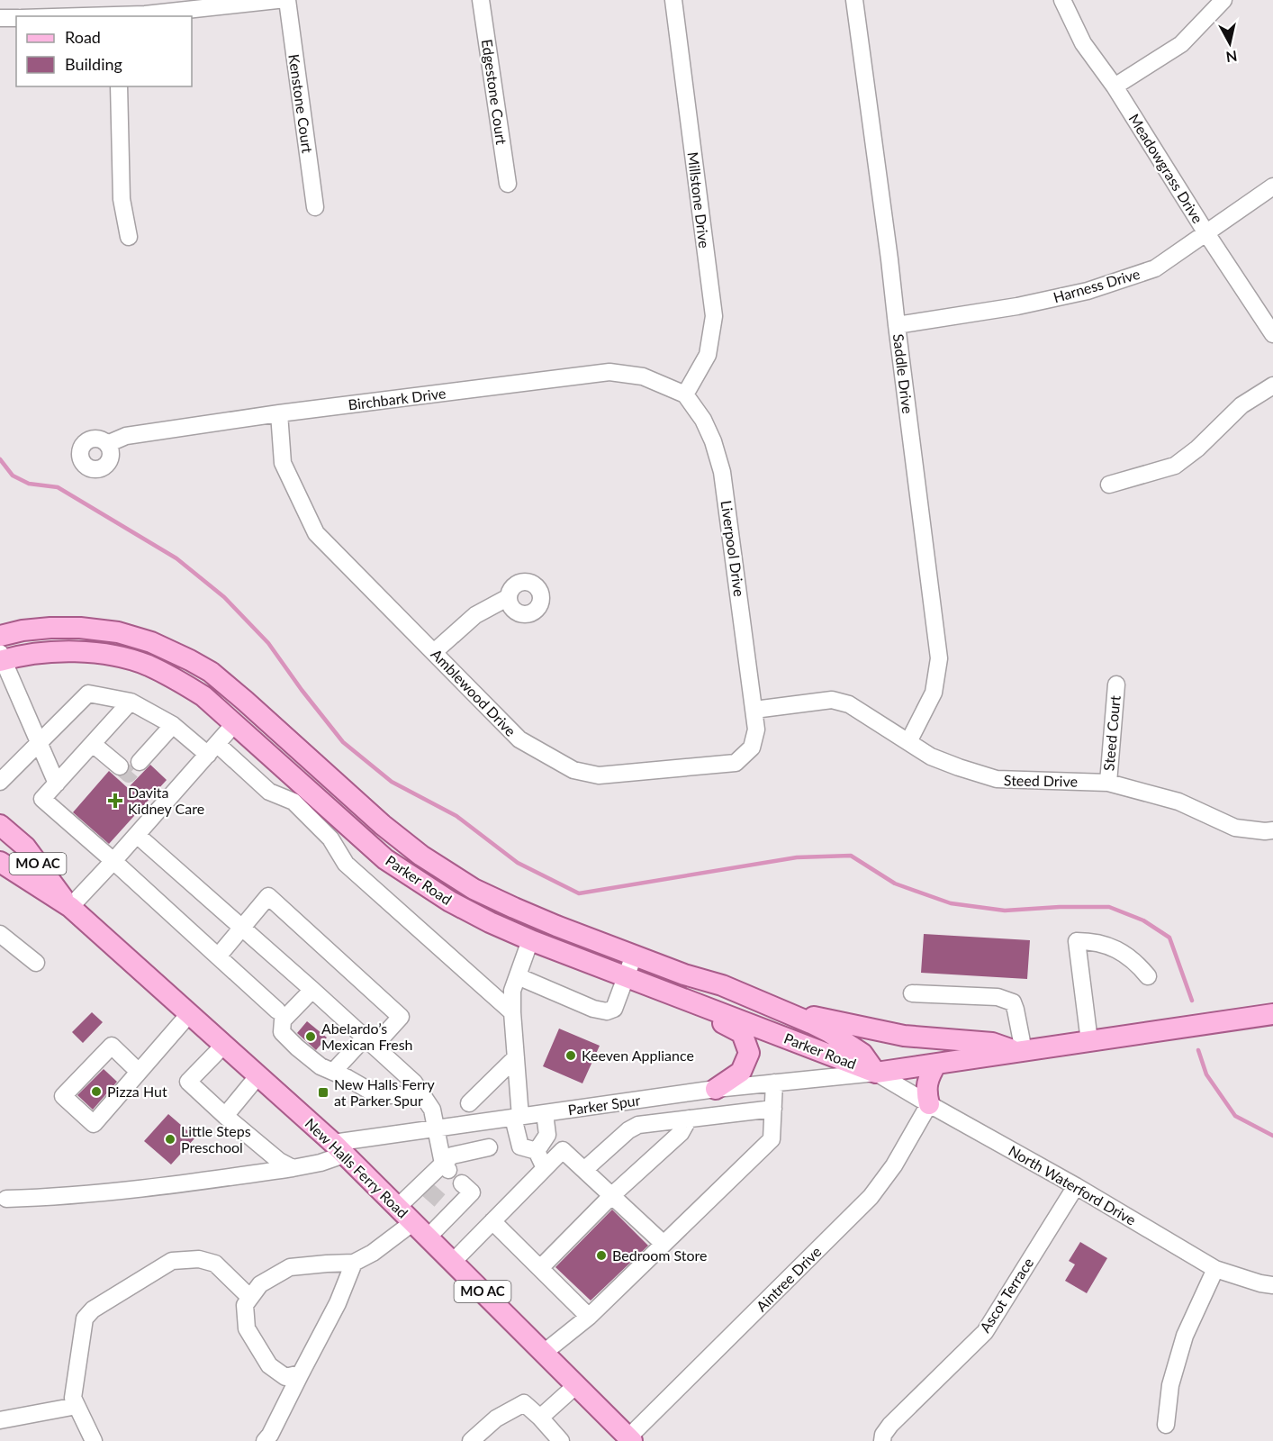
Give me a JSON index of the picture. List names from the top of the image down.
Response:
{
  "streets": {
    "main road": ["MO AC", "Parker Road", "New Halls Ferry Road"],
    "street": [
      "Edgestone Court",
      "Kenstone Court",
      "Meadowgrass Drive",
      "Millstone Drive",
      "Harness Drive",
      "Saddle Drive",
      "Birchbark Drive",
      "Liverpool Drive",
      "Amblewood Drive",
      "Steed Court",
      "Steed Drive",
      "Parker Spur",
      "North Waterford Drive",
      "Aintree Drive",
      "Ascot Terrace"
    ]
  },
  "crossings": [
    ["Meadowgrass Drive", "Harness Drive"],
    ["Millstone Drive", "Birchbark Drive"],
    ["Millstone Drive", "Liverpool Drive"],
    ["Harness Drive", "Saddle Drive"],
    ["Saddle Drive", "Steed Drive"],
    ["Birchbark Drive", "Liverpool Drive"],
    ["Birchbark Drive", "Amblewood Drive"],
    ["Liverpool Drive", "Amblewood Drive"],
    ["Liverpool Drive", "Steed Drive"],
    ["Amblewood Drive", "Steed Drive"],
    ["Steed Court", "Steed Drive"],
    ["Parker Road", "Parker Spur"],
    ["Parker Road", "North Waterford Drive"],
    ["Parker Spur", "New Halls Ferry Road"],
    ["Parker Spur", "North Waterford Drive"],
    ["New Halls Ferry Road", "Aintree Drive"],
    ["North Waterford Drive", "Aintree Drive"],
    ["North Waterford Drive", "Ascot Terrace"]
  ],
  "places": {
    "health": ["Davita Kidney Care"],
    "other": [
      "Abelardo’s Mexican Fresh",
      "Keeven Appliance",
      "Pizza Hut",
      "Little Steps Preschool",
      "Bedroom Store"
    ],
    "transit": ["New Halls Ferry at Parker Spur"]
  },
  "legend": ["Road", "Building"],
  "north": "bottom"
}
